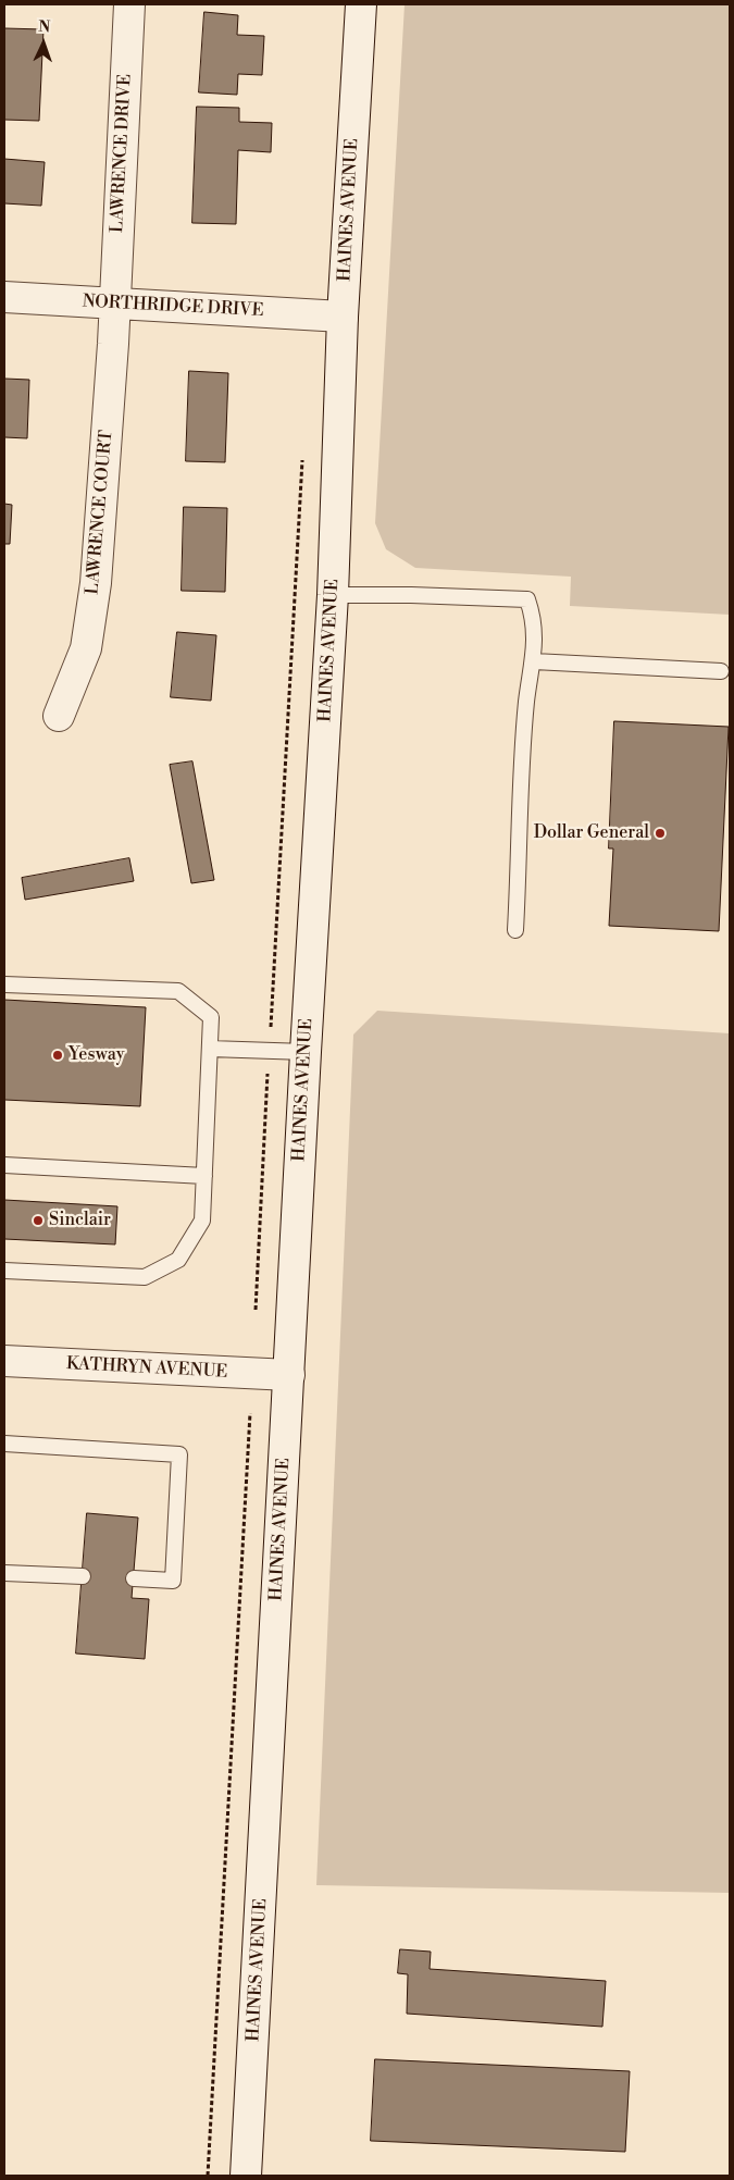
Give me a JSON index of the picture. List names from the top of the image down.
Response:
{
  "streets": {
    "main road": [
      "LAWRENCE DRIVE",
      "HAINES AVENUE",
      "NORTHRIDGE DRIVE",
      "LAWRENCE COURT",
      "KATHRYN AVENUE"
    ]
  },
  "crossings": [
    ["LAWRENCE DRIVE", "NORTHRIDGE DRIVE"],
    ["LAWRENCE DRIVE", "LAWRENCE COURT"],
    ["HAINES AVENUE", "NORTHRIDGE DRIVE"],
    ["HAINES AVENUE", "KATHRYN AVENUE"],
    ["NORTHRIDGE DRIVE", "LAWRENCE COURT"]
  ],
  "places": ["Dollar General", "Yesway", "Sinclair"],
  "north": "top"
}
